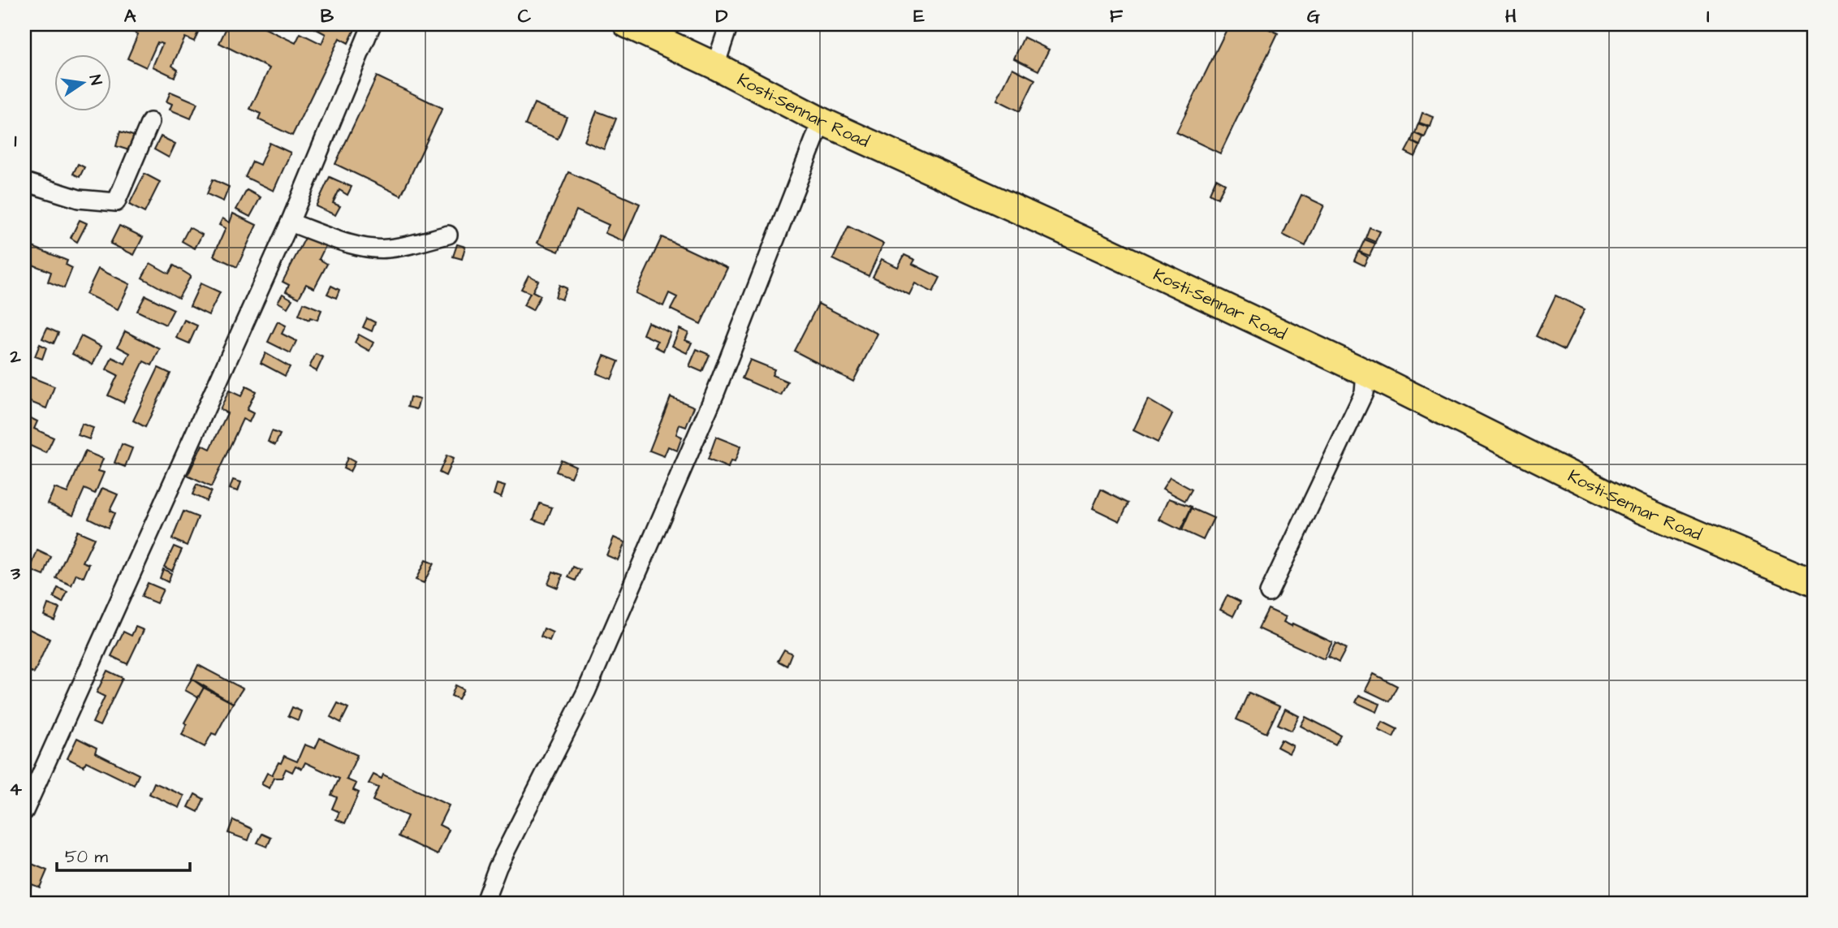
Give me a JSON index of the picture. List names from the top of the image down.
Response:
{
  "streets": {
    "highway": ["Kosti-Sennar Road"]
  },
  "scale_bar": "50 m",
  "north": "right",
  "grid": {
    "columns": [
      "A",
      "B",
      "C",
      "D",
      "E",
      "F",
      "G",
      "H",
      "I"
    ],
    "rows": [
      "1",
      "2",
      "3",
      "4"
    ]
  }
}
